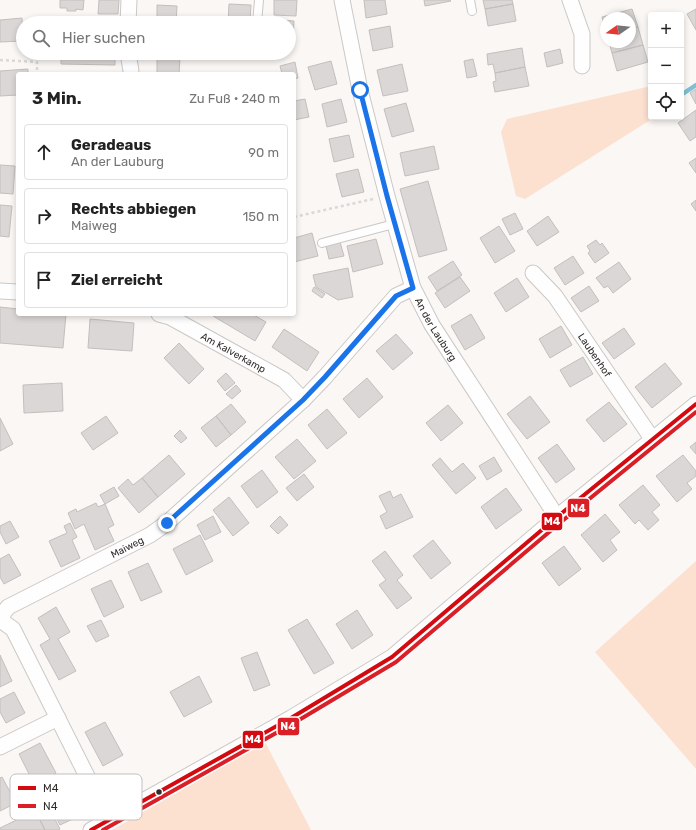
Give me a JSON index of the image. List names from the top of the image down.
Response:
{
  "streets": {
    "street": [
      "An der Lauburg",
      "Am Kalverkamp",
      "Laubenhof",
      "Maiweg"
    ]
  },
  "crossings": [
    ["An der Lauburg", "Maiweg"],
    ["Am Kalverkamp", "Maiweg"]
  ],
  "lines": ["transit line M4", "transit line N4"],
  "legend": ["M4", "N4"],
  "north": "left",
  "page": {
    "map_buttons": ["+", "−"],
    "search": "Hier suchen",
    "heading": ["3 Min.", "Zu Fuß · 240 m"],
    "list": [
      ["Geradeaus", "An der Lauburg", "90 m"],
      ["Rechts abbiegen", "Maiweg", "150 m"],
      "Ziel erreicht"
    ]
  }
}
